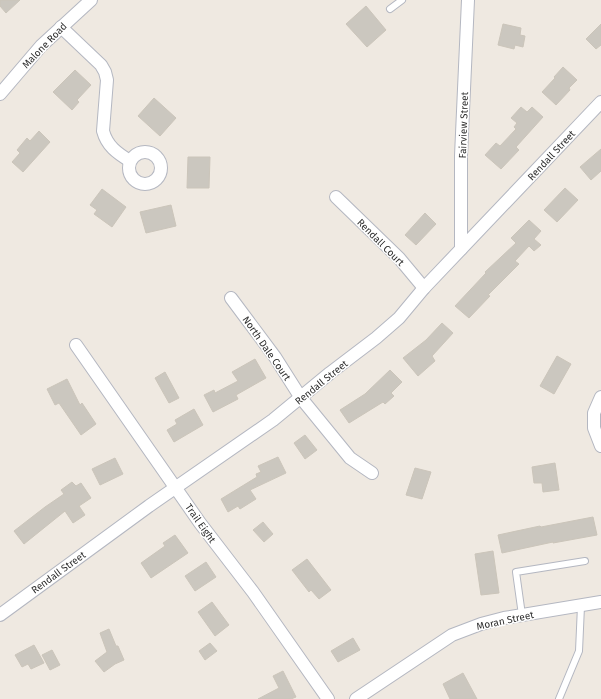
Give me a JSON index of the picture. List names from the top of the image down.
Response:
{
  "streets": {
    "street": [
      "Malone Road",
      "Fairview Street",
      "Rendall Street",
      "Rendall Court",
      "North Dale Court",
      "Trail Eight",
      "Moran Street"
    ]
  },
  "crossings": [
    ["Fairview Street", "Rendall Street"],
    ["Rendall Street", "Rendall Court"],
    ["Rendall Street", "North Dale Court"],
    ["Rendall Street", "Trail Eight"]
  ]
}
